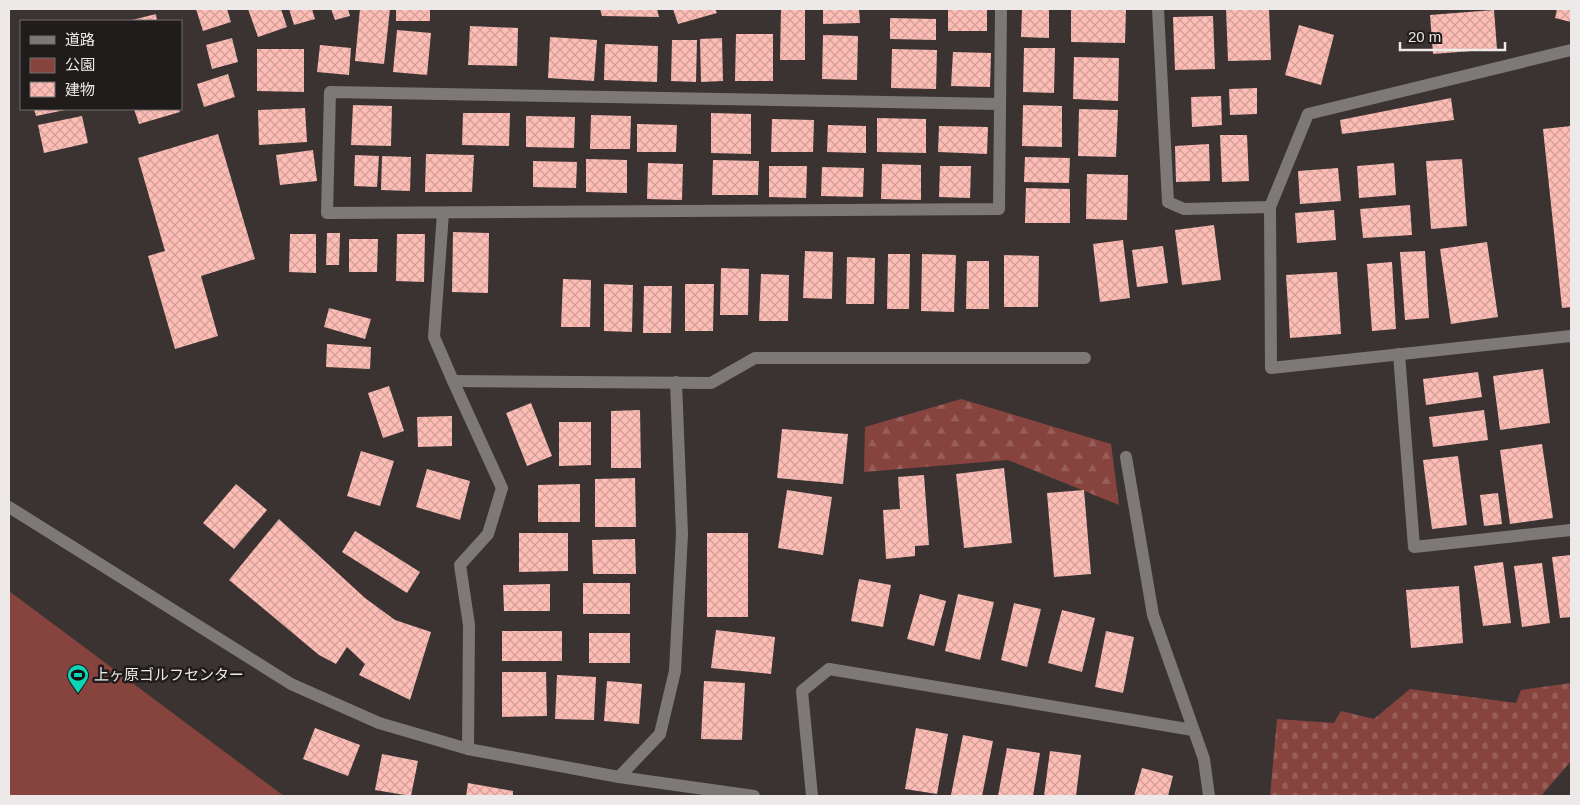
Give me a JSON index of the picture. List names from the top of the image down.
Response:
{
  "places": {
    "sports": ["上ヶ原ゴルフセンター"]
  },
  "legend": ["道路", "公園", "建物"],
  "scale_bar": "20 m"
}
